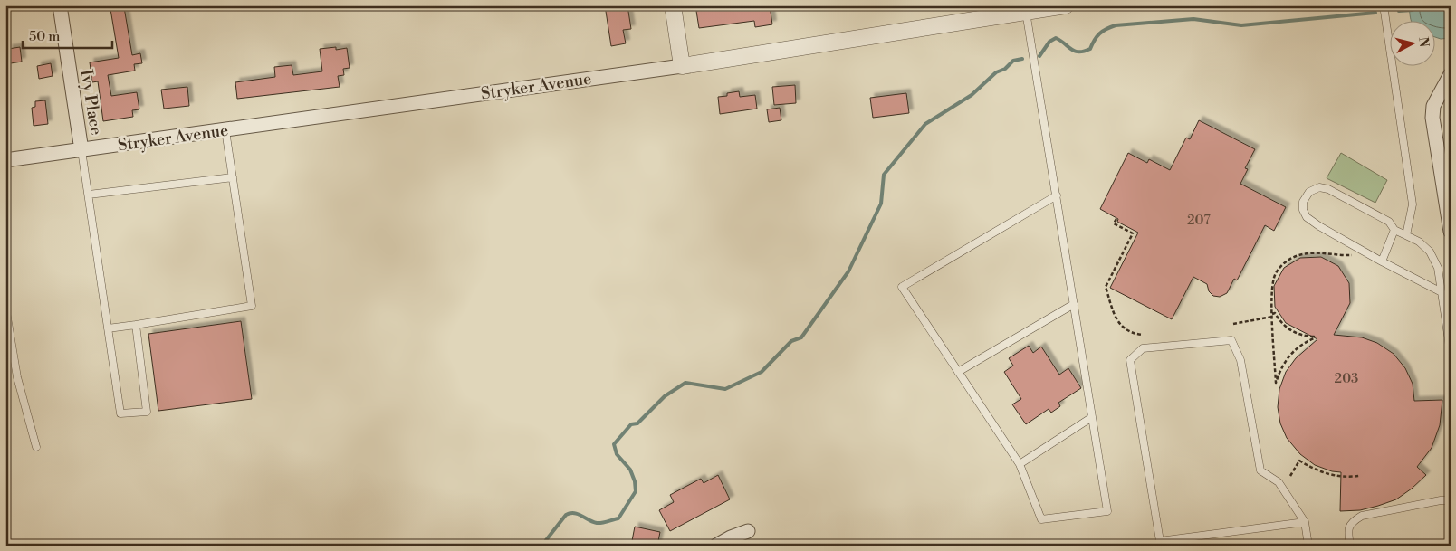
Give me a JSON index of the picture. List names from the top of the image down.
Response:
{
  "streets": {
    "street": ["Stryker Avenue", "Ivy Place"]
  },
  "crossings": [
    ["Stryker Avenue", "Ivy Place"]
  ],
  "house_numbers": ["207", "203"],
  "scale_bar": "50 m",
  "north": "right"
}
